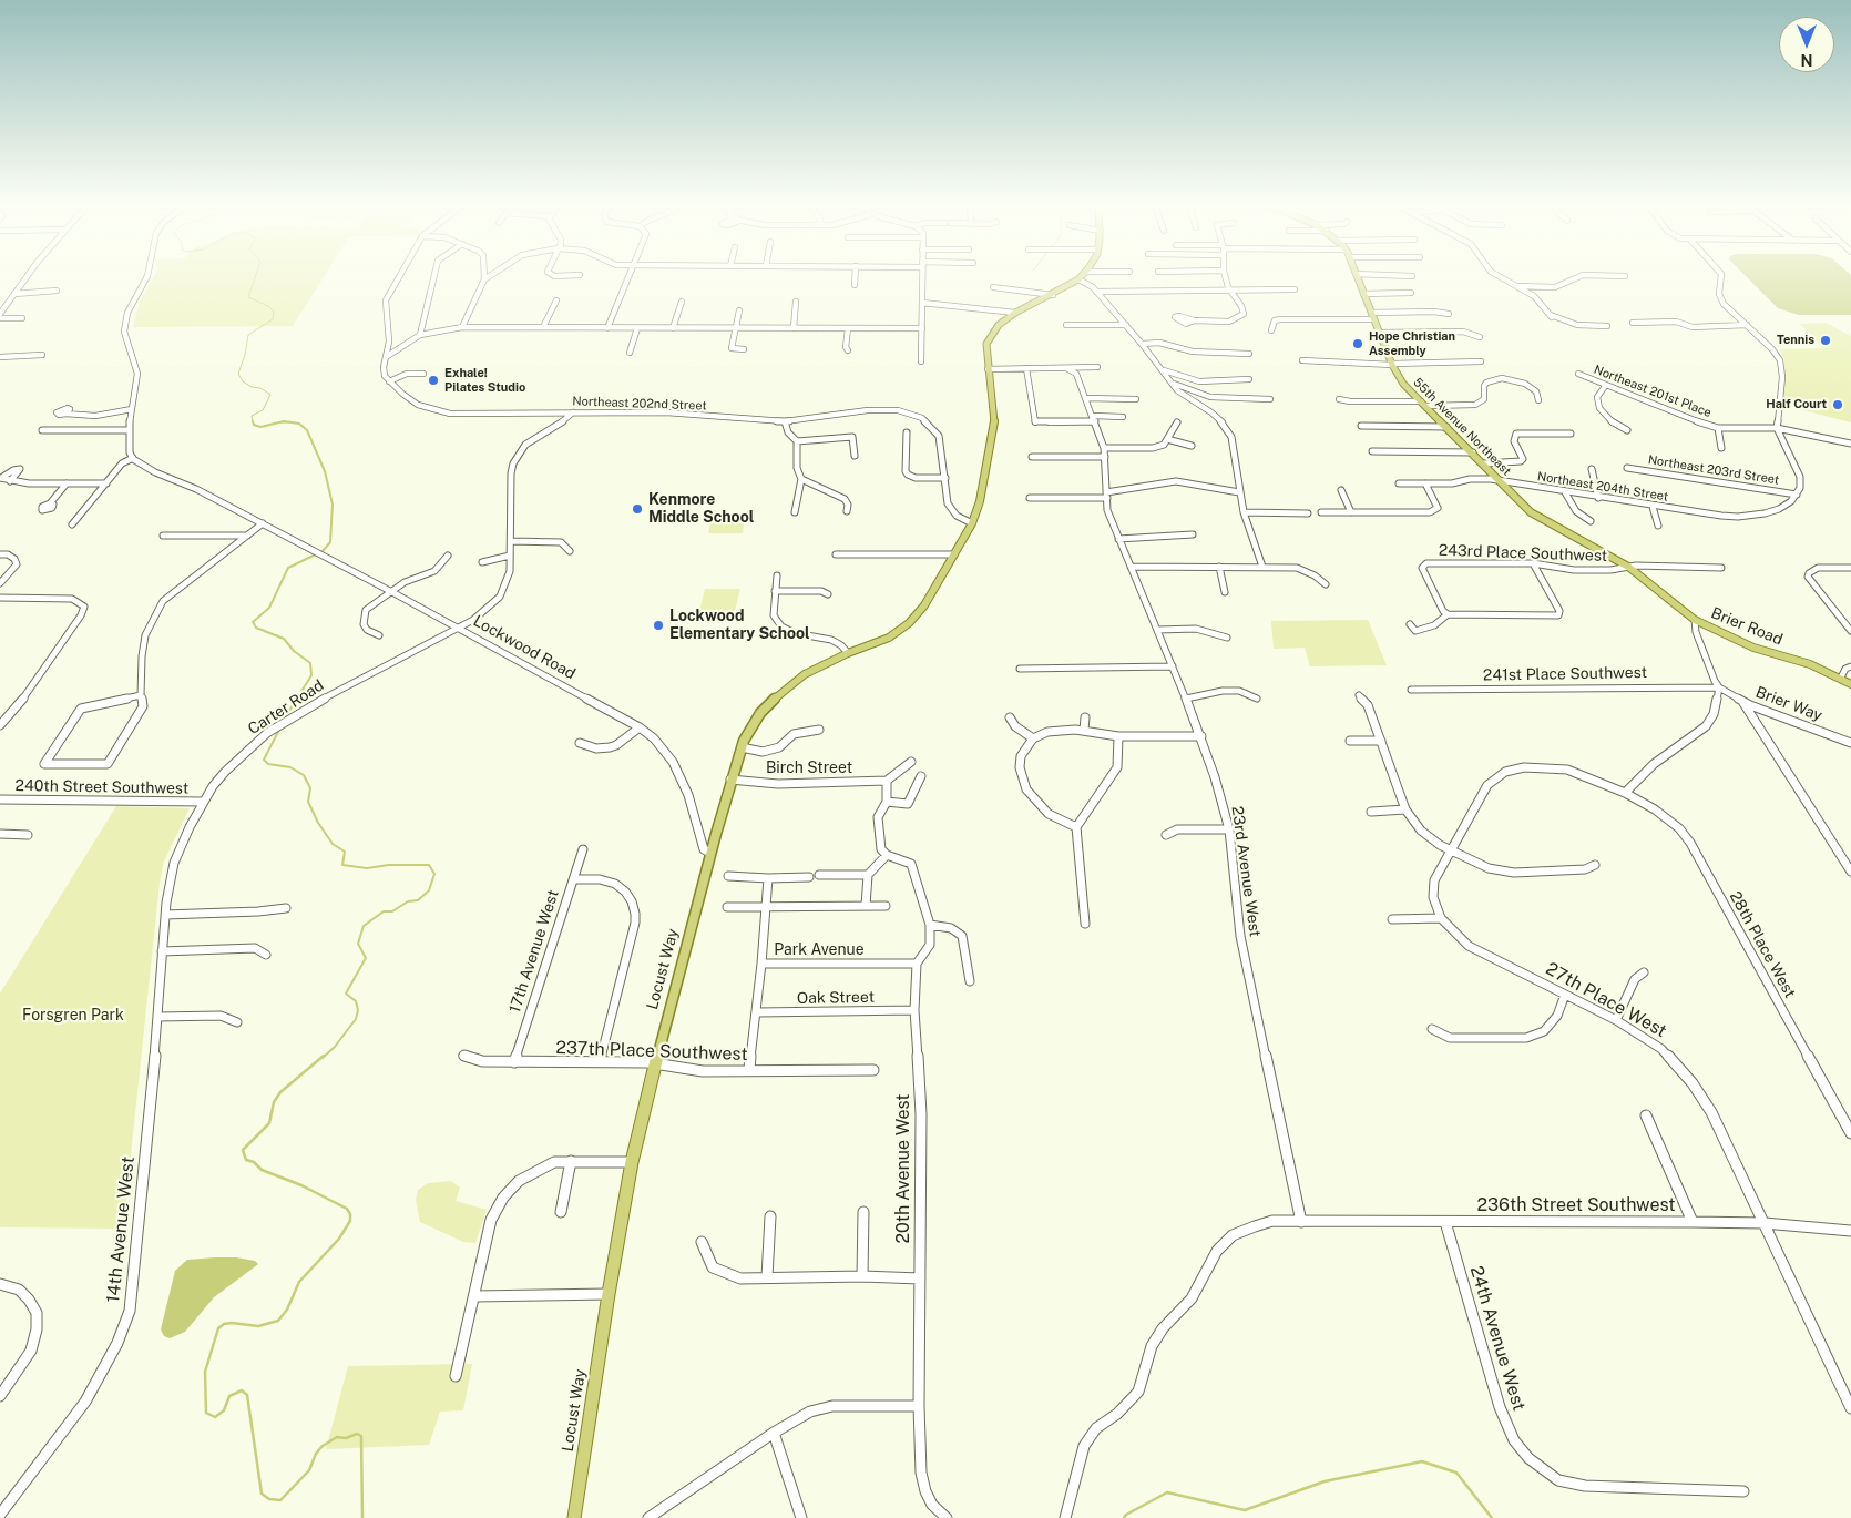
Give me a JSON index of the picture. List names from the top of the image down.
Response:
{
  "streets": {
    "main road": ["55th Avenue Northeast", "Brier Road", "Locust Way"],
    "street": [
      "Northeast 201st Place",
      "Northeast 202nd Street",
      "Northeast 203rd Street",
      "Northeast 204th Street",
      "243rd Place Southwest",
      "Lockwood Road",
      "241st Place Southwest",
      "Brier Way",
      "Carter Road",
      "Birch Street",
      "240th Street Southwest",
      "23rd Avenue West",
      "28th Place West",
      "Park Avenue",
      "17th Avenue West",
      "Oak Street",
      "27th Place West",
      "237th Place Southwest",
      "20th Avenue West",
      "236th Street Southwest",
      "14th Avenue West",
      "24th Avenue West"
    ]
  },
  "crossings": [
    ["Northeast 202nd Street", "Carter Road"],
    ["55th Avenue Northeast", "Northeast 204th Street"],
    ["55th Avenue Northeast", "Brier Road"],
    ["Northeast 203rd Street", "Northeast 204th Street"],
    ["243rd Place Southwest", "Brier Road"],
    ["Lockwood Road", "Carter Road"],
    ["Lockwood Road", "Locust Way"],
    ["241st Place Southwest", "Brier Way"],
    ["Carter Road", "240th Street Southwest"],
    ["Carter Road", "14th Avenue West"],
    ["Birch Street", "Locust Way"],
    ["23rd Avenue West", "236th Street Southwest"],
    ["28th Place West", "27th Place West"],
    ["Park Avenue", "Oak Street"],
    ["Park Avenue", "237th Place Southwest"],
    ["Park Avenue", "20th Avenue West"],
    ["17th Avenue West", "237th Place Southwest"],
    ["Locust Way", "237th Place Southwest"],
    ["Oak Street", "20th Avenue West"],
    ["27th Place West", "236th Street Southwest"],
    ["236th Street Southwest", "24th Avenue West"]
  ],
  "parks": ["Forsgren Park"],
  "places": [
    "Tennis",
    "Hope Christian Assembly",
    "Exhale! Pilates Studio",
    "Half Court",
    "Kenmore Middle School",
    "Lockwood Elementary School"
  ],
  "north": "bottom"
}
